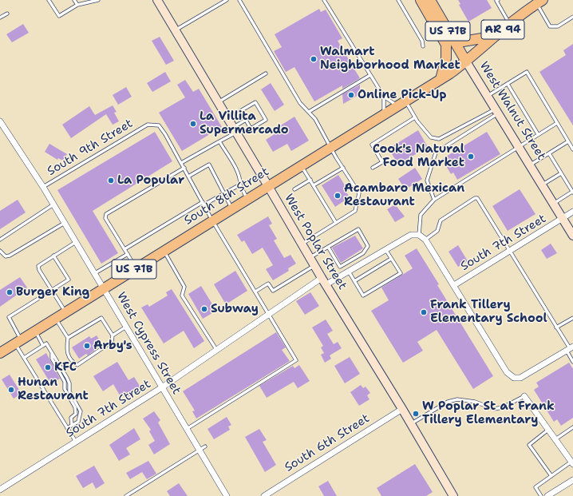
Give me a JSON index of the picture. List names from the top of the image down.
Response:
{
  "streets": {
    "main road": [
      "AR 94",
      "US 71B",
      "West Walnut Street",
      "South 8th Street"
    ],
    "street": [
      "West Poplar Street",
      "South 7th Street",
      "West Cypress Street",
      "South 6th Street"
    ],
    "lane": ["South 9th Street"]
  },
  "crossings": [
    ["AR 94", "West Walnut Street"],
    ["AR 94", "South 8th Street"],
    ["US 71B", "South 8th Street"],
    ["West Walnut Street", "South 8th Street"],
    ["West Walnut Street", "South 7th Street"],
    ["South 9th Street", "West Cypress Street"],
    ["South 8th Street", "West Poplar Street"],
    ["South 8th Street", "West Cypress Street"],
    ["West Poplar Street", "South 7th Street"],
    ["West Poplar Street", "South 6th Street"],
    ["South 7th Street", "West Cypress Street"]
  ],
  "places": [
    "Walmart Neighborhood Market",
    "Online Pick-Up",
    "La Villita Supermercado",
    "Cook's Natural Food Market",
    "La Popular",
    "Acambaro Mexican Restaurant",
    "Burger King",
    "Subway",
    "Frank Tillery Elementary School",
    "Arby's",
    "KFC",
    "Hunan Restaurant",
    "W Poplar St at Frank Tillery Elementary"
  ]
}
